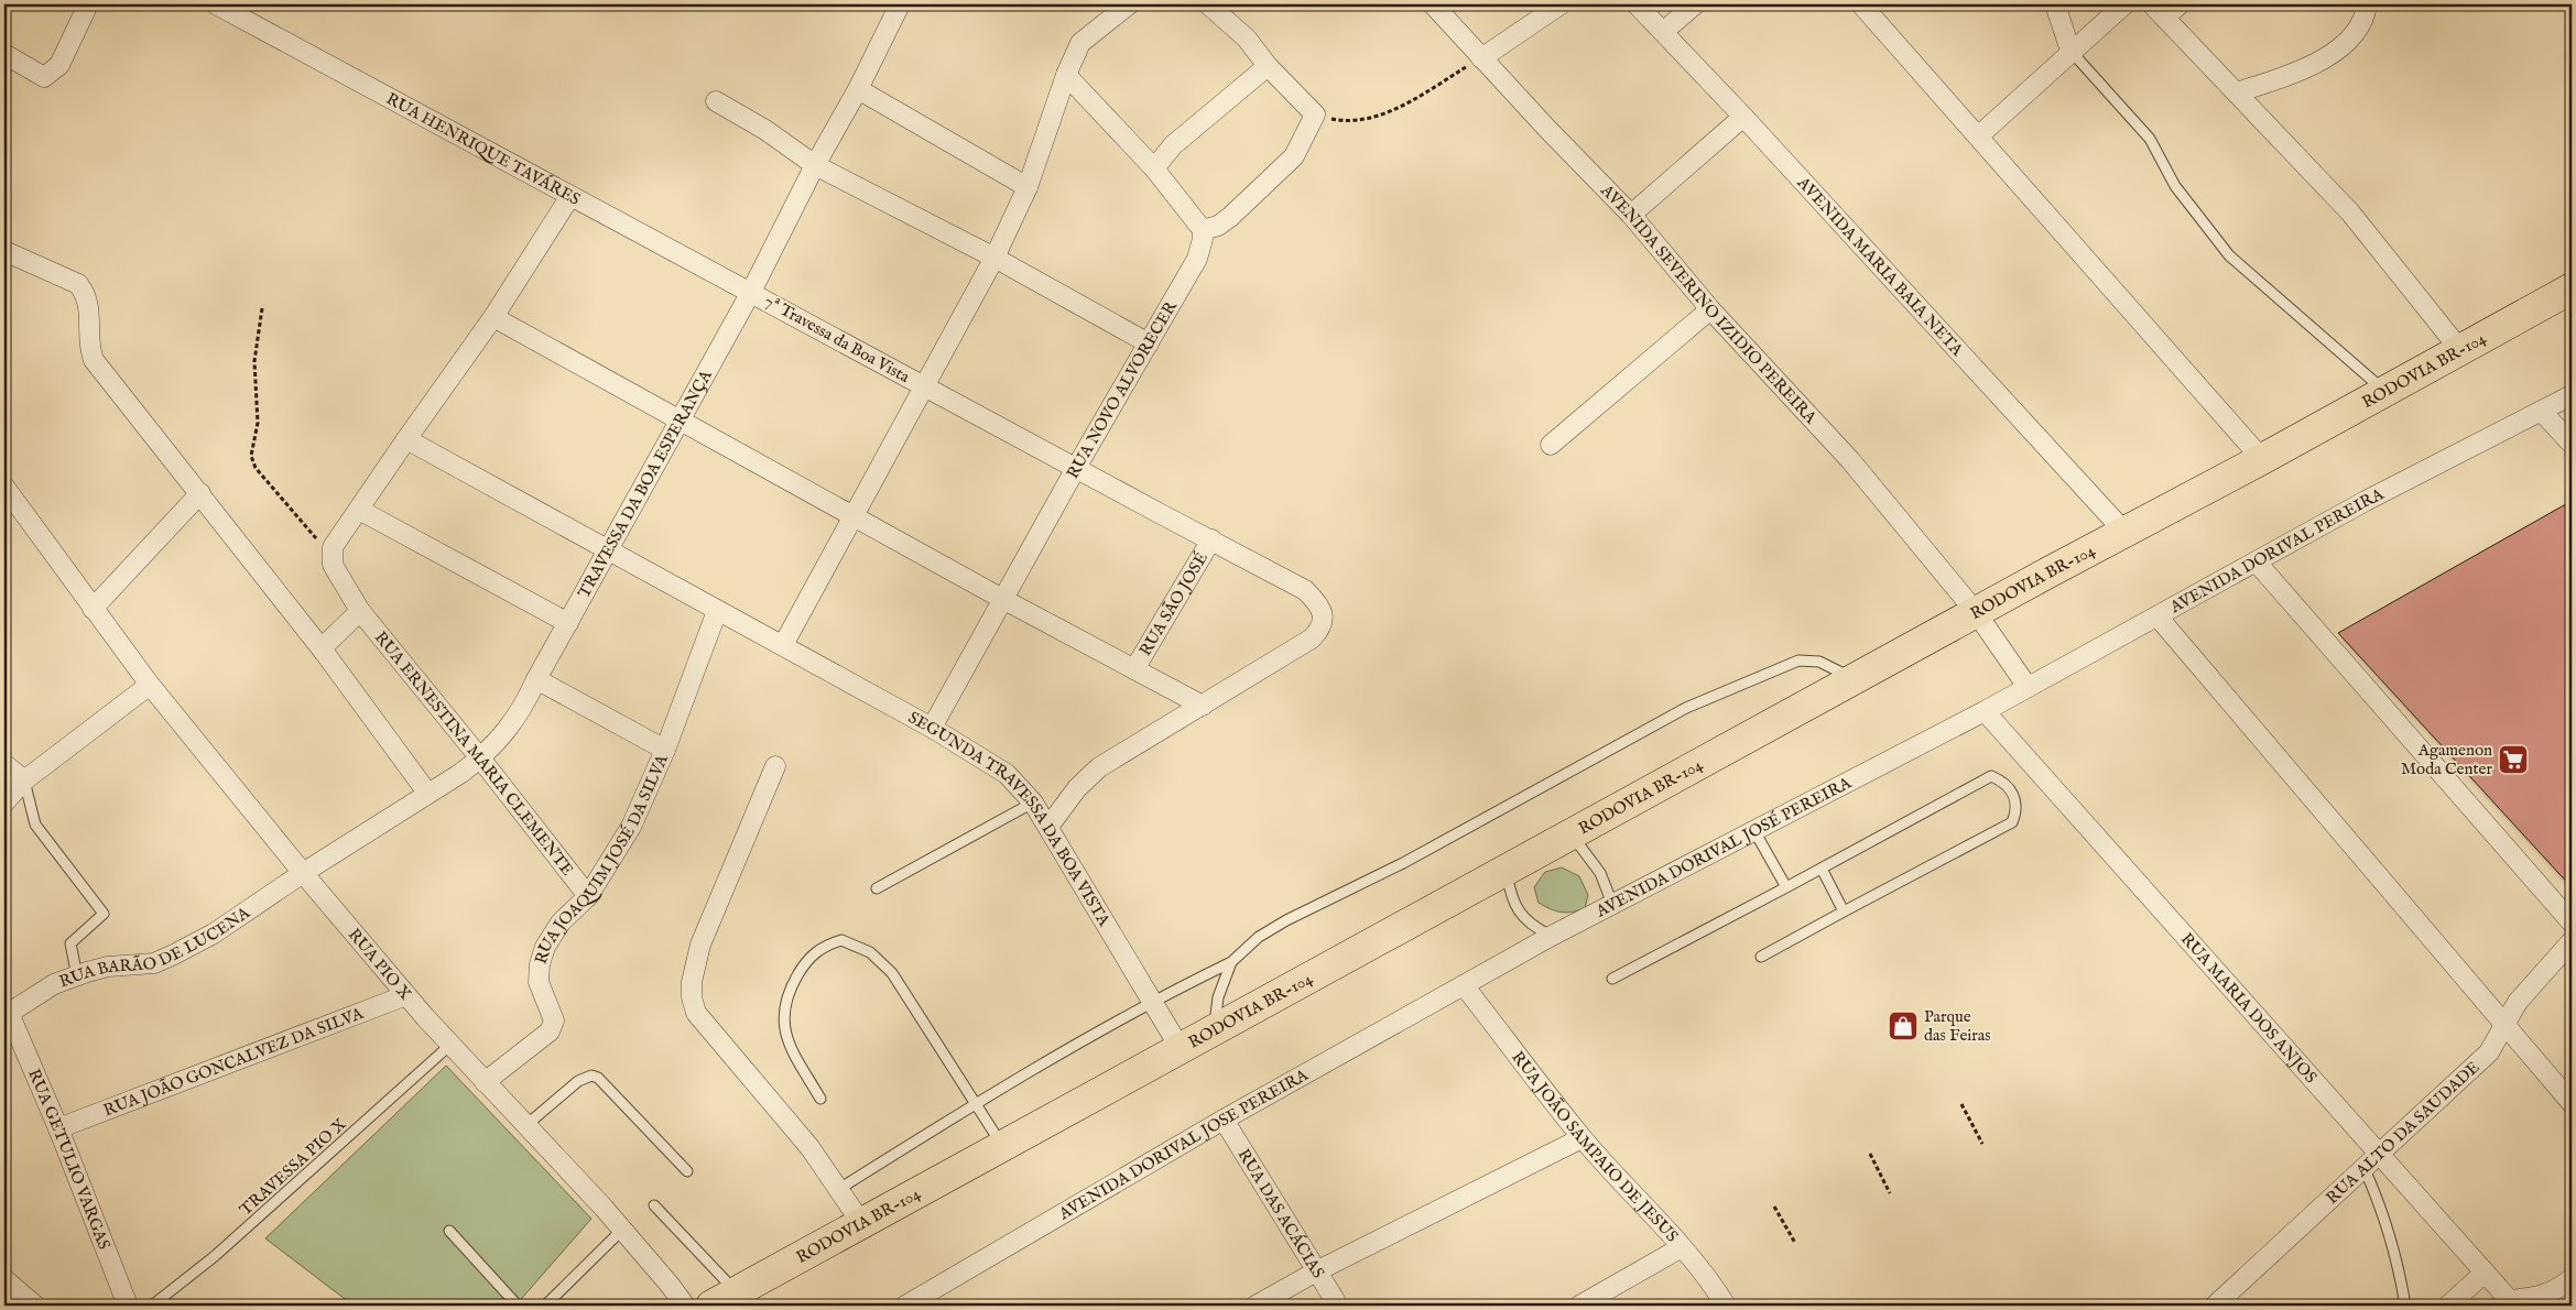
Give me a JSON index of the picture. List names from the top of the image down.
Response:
{
  "streets": {
    "highway": ["RODOVIA BR-104"],
    "street": [
      "RUA HENRIQUE TAVÁRES",
      "AVENIDA MARIA BAIA NETA",
      "AVENIDA SEVERINO IZIDIO PEREIRA",
      "7ª Travessa da Boa Vista",
      "RUA NOVO ALVORECER",
      "TRAVESSA DA BOA ESPERANÇA",
      "AVENIDA DORIVAL PEREIRA",
      "RUA SÃO JOSÉ",
      "RUA ERNESTINA MARIA CLEMENTE",
      "SEGUNDA TRAVESSA DA BOA VISTA",
      "AVENIDA DORIVAL JOSÉ PEREIRA",
      "RUA JOAQUIM JOSÉ DA SILVA",
      "RUA BARÃO DE LUCENA",
      "RUA PIO X",
      "RUA MARIA DOS ANJOS",
      "RUA JOÃO GONCALVEZ DA SILVA",
      "RUA ALTO DA SAUDADE",
      "AVENIDA DORIVAL JOSE PEREIRA",
      "RUA JOÃO SAMPAIO DE JESUS",
      "RUA GETULIO VARGAS",
      "RUA DAS ACÁCIAS"
    ],
    "lane": ["TRAVESSA PIO X"]
  },
  "crossings": [
    ["RUA HENRIQUE TAVÁRES", "7ª Travessa da Boa Vista"],
    ["RUA HENRIQUE TAVÁRES", "TRAVESSA DA BOA ESPERANÇA"],
    ["AVENIDA MARIA BAIA NETA", "RODOVIA BR-104"],
    ["AVENIDA SEVERINO IZIDIO PEREIRA", "RODOVIA BR-104"],
    ["AVENIDA SEVERINO IZIDIO PEREIRA", "AVENIDA DORIVAL PEREIRA"],
    ["7ª Travessa da Boa Vista", "RUA NOVO ALVORECER"],
    ["7ª Travessa da Boa Vista", "TRAVESSA DA BOA ESPERANÇA"],
    ["7ª Travessa da Boa Vista", "RUA SÃO JOSÉ"],
    ["7ª Travessa da Boa Vista", "SEGUNDA TRAVESSA DA BOA VISTA"],
    ["RODOVIA BR-104", "SEGUNDA TRAVESSA DA BOA VISTA"],
    ["RODOVIA BR-104", "AVENIDA DORIVAL JOSÉ PEREIRA"],
    ["RUA NOVO ALVORECER", "SEGUNDA TRAVESSA DA BOA VISTA"],
    ["TRAVESSA DA BOA ESPERANÇA", "RUA ERNESTINA MARIA CLEMENTE"],
    ["TRAVESSA DA BOA ESPERANÇA", "SEGUNDA TRAVESSA DA BOA VISTA"],
    ["TRAVESSA DA BOA ESPERANÇA", "RUA BARÃO DE LUCENA"],
    ["TRAVESSA DA BOA ESPERANÇA", "RUA PIO X"],
    ["AVENIDA DORIVAL PEREIRA", "AVENIDA DORIVAL JOSÉ PEREIRA"],
    ["AVENIDA DORIVAL PEREIRA", "RUA MARIA DOS ANJOS"],
    ["RUA ERNESTINA MARIA CLEMENTE", "RUA JOAQUIM JOSÉ DA SILVA"],
    ["SEGUNDA TRAVESSA DA BOA VISTA", "RUA JOAQUIM JOSÉ DA SILVA"],
    ["AVENIDA DORIVAL JOSÉ PEREIRA", "RUA MARIA DOS ANJOS"],
    ["AVENIDA DORIVAL JOSÉ PEREIRA", "AVENIDA DORIVAL JOSE PEREIRA"],
    ["AVENIDA DORIVAL JOSÉ PEREIRA", "RUA JOÃO SAMPAIO DE JESUS"],
    ["RUA JOAQUIM JOSÉ DA SILVA", "RUA PIO X"],
    ["RUA BARÃO DE LUCENA", "RUA PIO X"],
    ["RUA BARÃO DE LUCENA", "RUA GETULIO VARGAS"],
    ["RUA PIO X", "RUA JOÃO GONCALVEZ DA SILVA"],
    ["RUA PIO X", "TRAVESSA PIO X"],
    ["RUA MARIA DOS ANJOS", "RUA ALTO DA SAUDADE"],
    ["RUA JOÃO GONCALVEZ DA SILVA", "RUA GETULIO VARGAS"],
    ["AVENIDA DORIVAL JOSE PEREIRA", "RUA JOÃO SAMPAIO DE JESUS"],
    ["AVENIDA DORIVAL JOSE PEREIRA", "RUA DAS ACÁCIAS"]
  ],
  "places": {
    "supermarket": ["Agamenon Moda Center"],
    "shop": ["Parque das Feiras"]
  }
}
